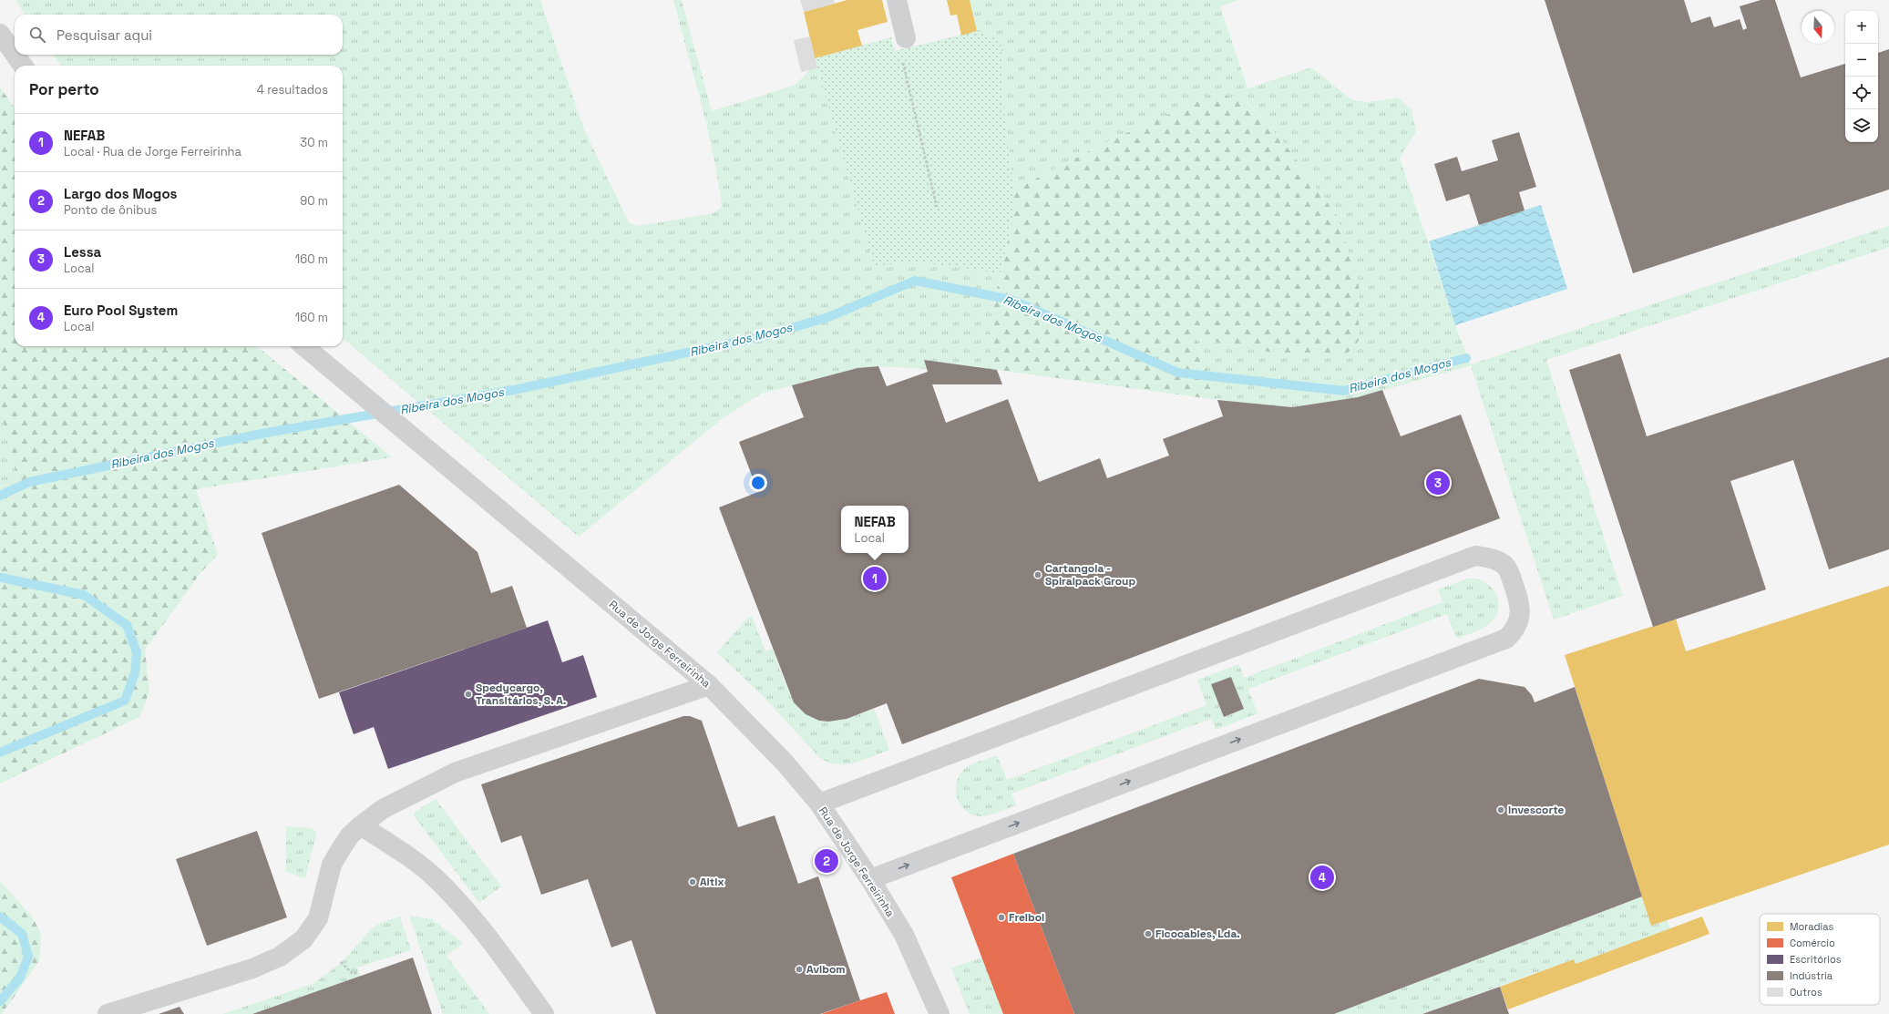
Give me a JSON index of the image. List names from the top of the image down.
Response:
{
  "streets": {
    "street": ["Rua de Jorge Ferreirinha"]
  },
  "water": ["Ribeira dos Mogos"],
  "places": [
    "Cartangola - Spiralpack Group",
    "Spedycargo, Transitários, S. A.",
    "Invescorte",
    "Altix",
    "Freibol",
    "Ficocables, Lda.",
    "Avibom"
  ],
  "legend": [
    "Moradias",
    "Comércio",
    "Escritórios",
    "Indústria",
    "Outros"
  ],
  "north": "bottom",
  "page": {
    "map_buttons": ["+", "−"],
    "search": "Pesquisar aqui",
    "heading": ["Por perto", "4 resultados"],
    "list": [
      {
        "mark": "1",
        "name": "NEFAB",
        "note": "Local · Rua de Jorge Ferreirinha",
        "value": "30 m"
      },
      {
        "mark": "2",
        "name": "Largo dos Mogos",
        "note": "Ponto de ônibus",
        "value": "90 m"
      },
      {
        "mark": "3",
        "name": "Lessa",
        "note": "Local",
        "value": "160 m"
      },
      {
        "mark": "4",
        "name": "Euro Pool System",
        "note": "Local",
        "value": "160 m"
      }
    ],
    "pins": [
      "3",
      "1",
      "2",
      "4"
    ],
    "popup": ["NEFAB", "Local"]
  }
}
